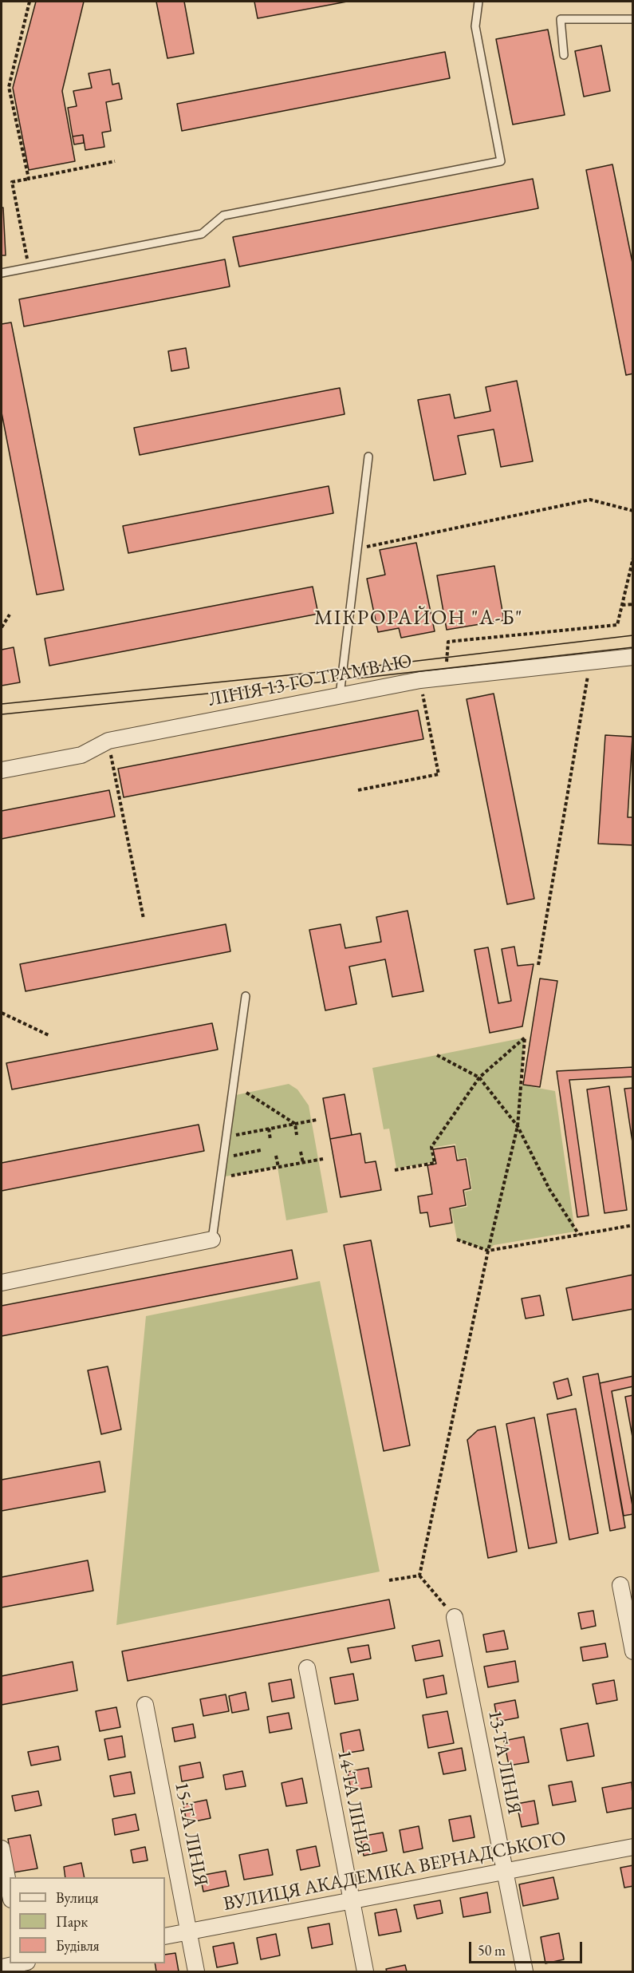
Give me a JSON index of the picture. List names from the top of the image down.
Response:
{
  "streets": {
    "street": [
      "ЛІНІЯ 13-ГО ТРАМВАЮ",
      "13-ТА ЛІНІЯ",
      "14-ТА ЛІНІЯ",
      "15-ТА ЛІНІЯ",
      "ВУЛИЦЯ АКАДЕМІКА ВЕРНАДСЬКОГО"
    ]
  },
  "crossings": [
    ["13-ТА ЛІНІЯ", "ВУЛИЦЯ АКАДЕМІКА ВЕРНАДСЬКОГО"],
    ["14-ТА ЛІНІЯ", "ВУЛИЦЯ АКАДЕМІКА ВЕРНАДСЬКОГО"],
    ["15-ТА ЛІНІЯ", "ВУЛИЦЯ АКАДЕМІКА ВЕРНАДСЬКОГО"]
  ],
  "districts": ["МІКРОРАЙОН \"А-Б\""],
  "legend": ["Вулиця", "Парк", "Будівля"],
  "scale_bar": "50 m"
}
